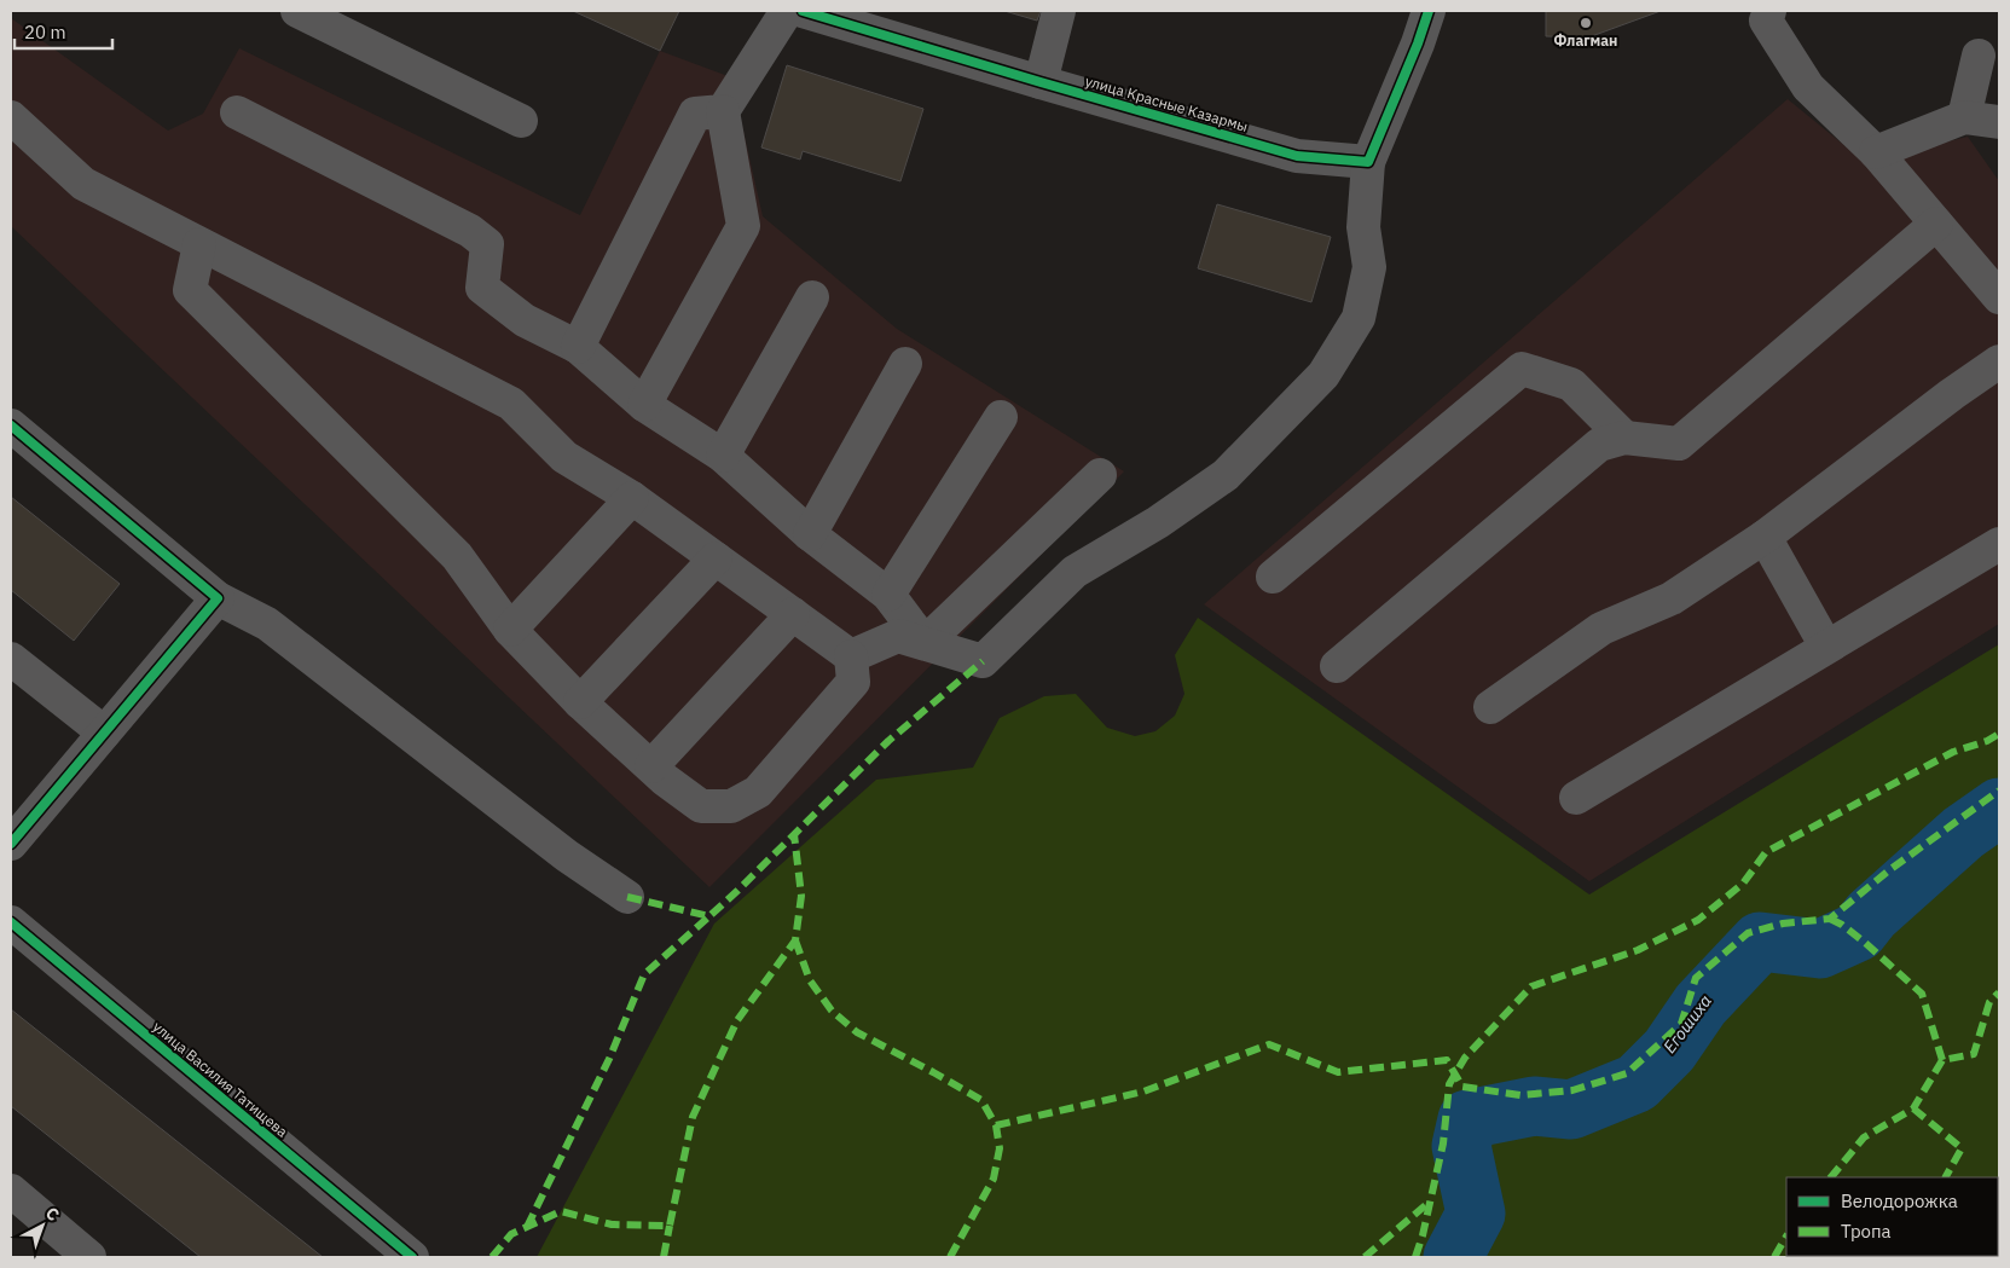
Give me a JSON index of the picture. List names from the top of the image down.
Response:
{
  "streets": {
    "street": ["улица Красные Казармы", "улица Василия Татищева"]
  },
  "water": ["Егошиха"],
  "places": ["Флагман"],
  "legend": ["Велодорожка", "Тропа"],
  "scale_bar": "20 m",
  "north": "top right"
}
